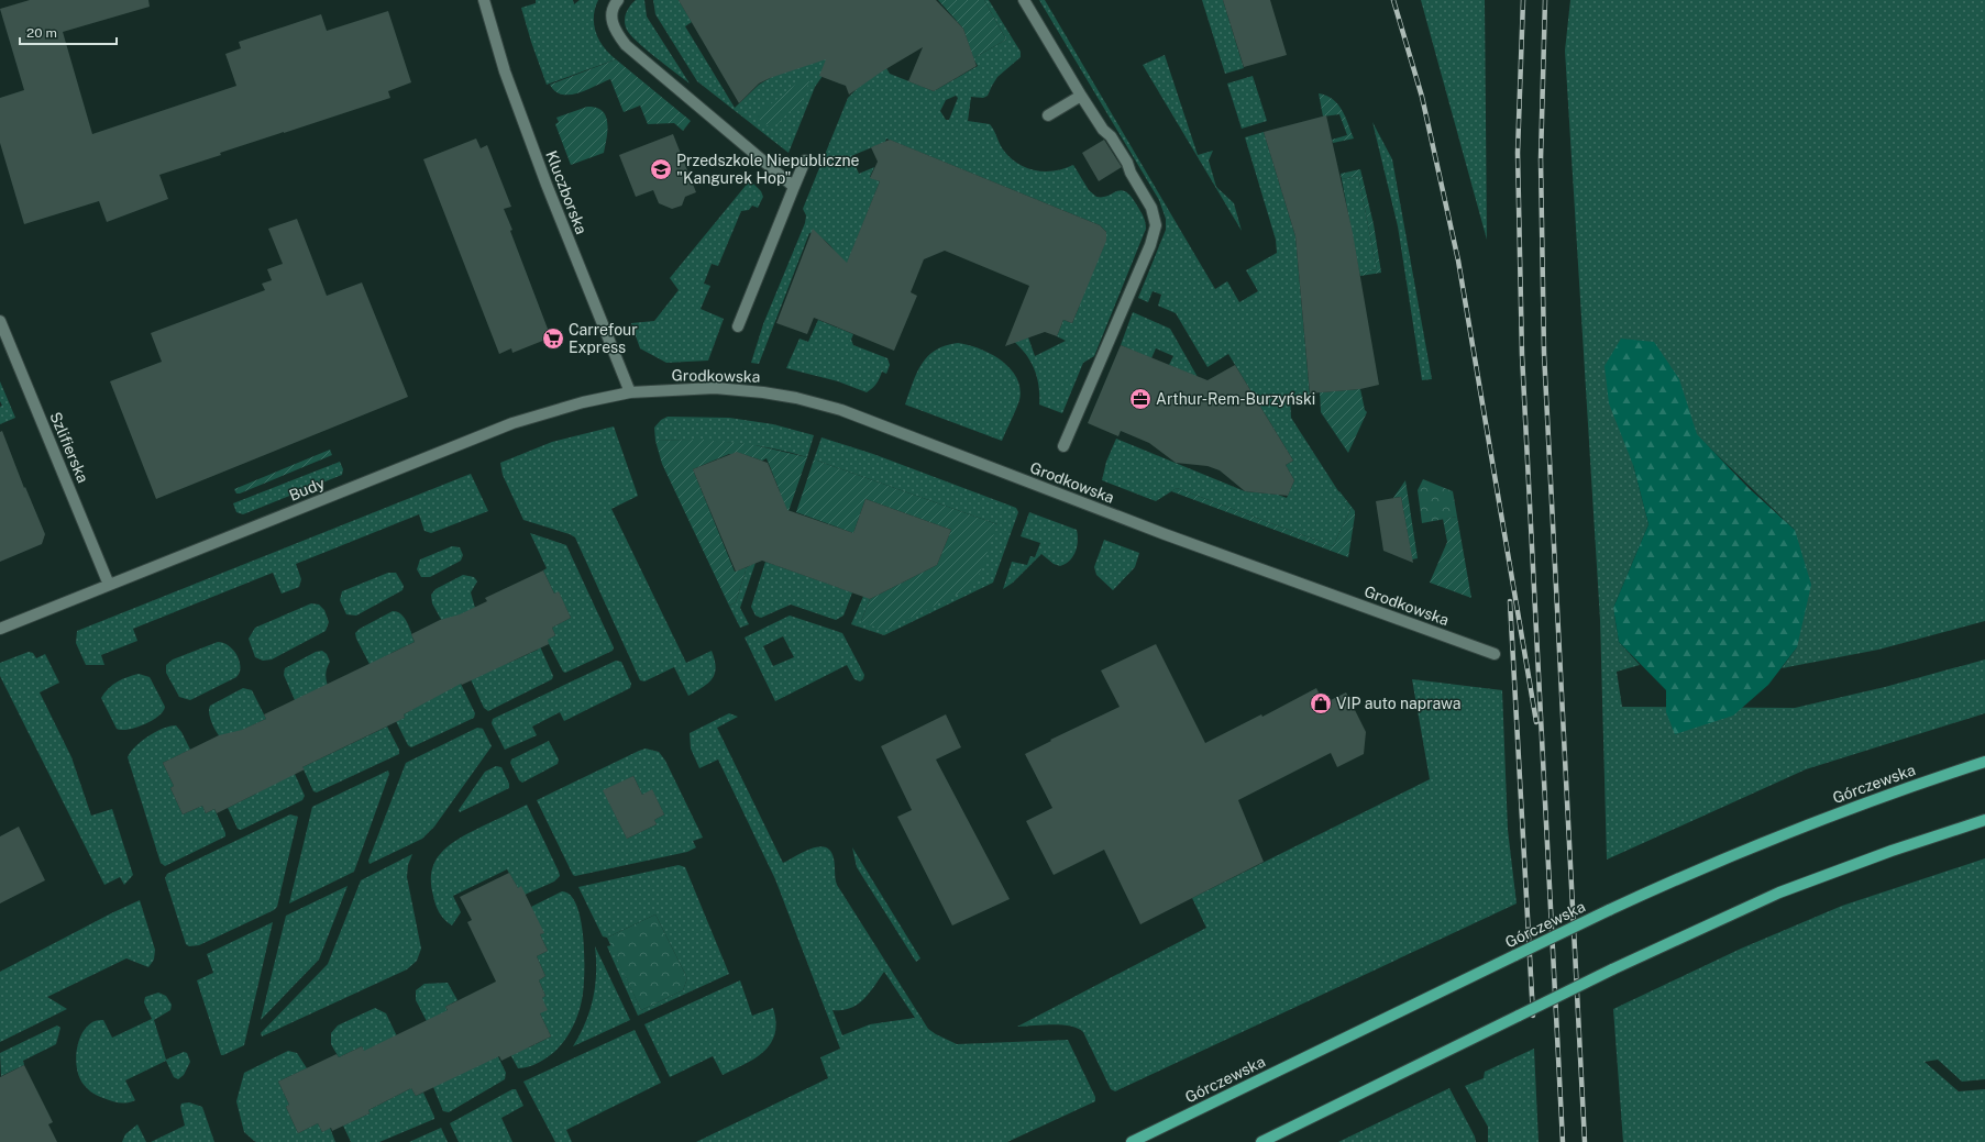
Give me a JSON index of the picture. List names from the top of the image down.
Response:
{
  "streets": {
    "main road": ["Górczewska"],
    "street": [
      "Kluczborska",
      "Grodkowska",
      "Szlifierska",
      "Budy"
    ]
  },
  "crossings": [
    ["Kluczborska", "Grodkowska"],
    ["Kluczborska", "Budy"],
    ["Grodkowska", "Budy"],
    ["Szlifierska", "Budy"]
  ],
  "places": {
    "school or university": ["Przedszkole Niepubliczne \"Kangurek Hop\""],
    "supermarket": ["Carrefour Express"],
    "office": ["Arthur-Rem-Burzyński"],
    "shop": ["VIP auto naprawa"]
  },
  "scale_bar": "20 m"
}
